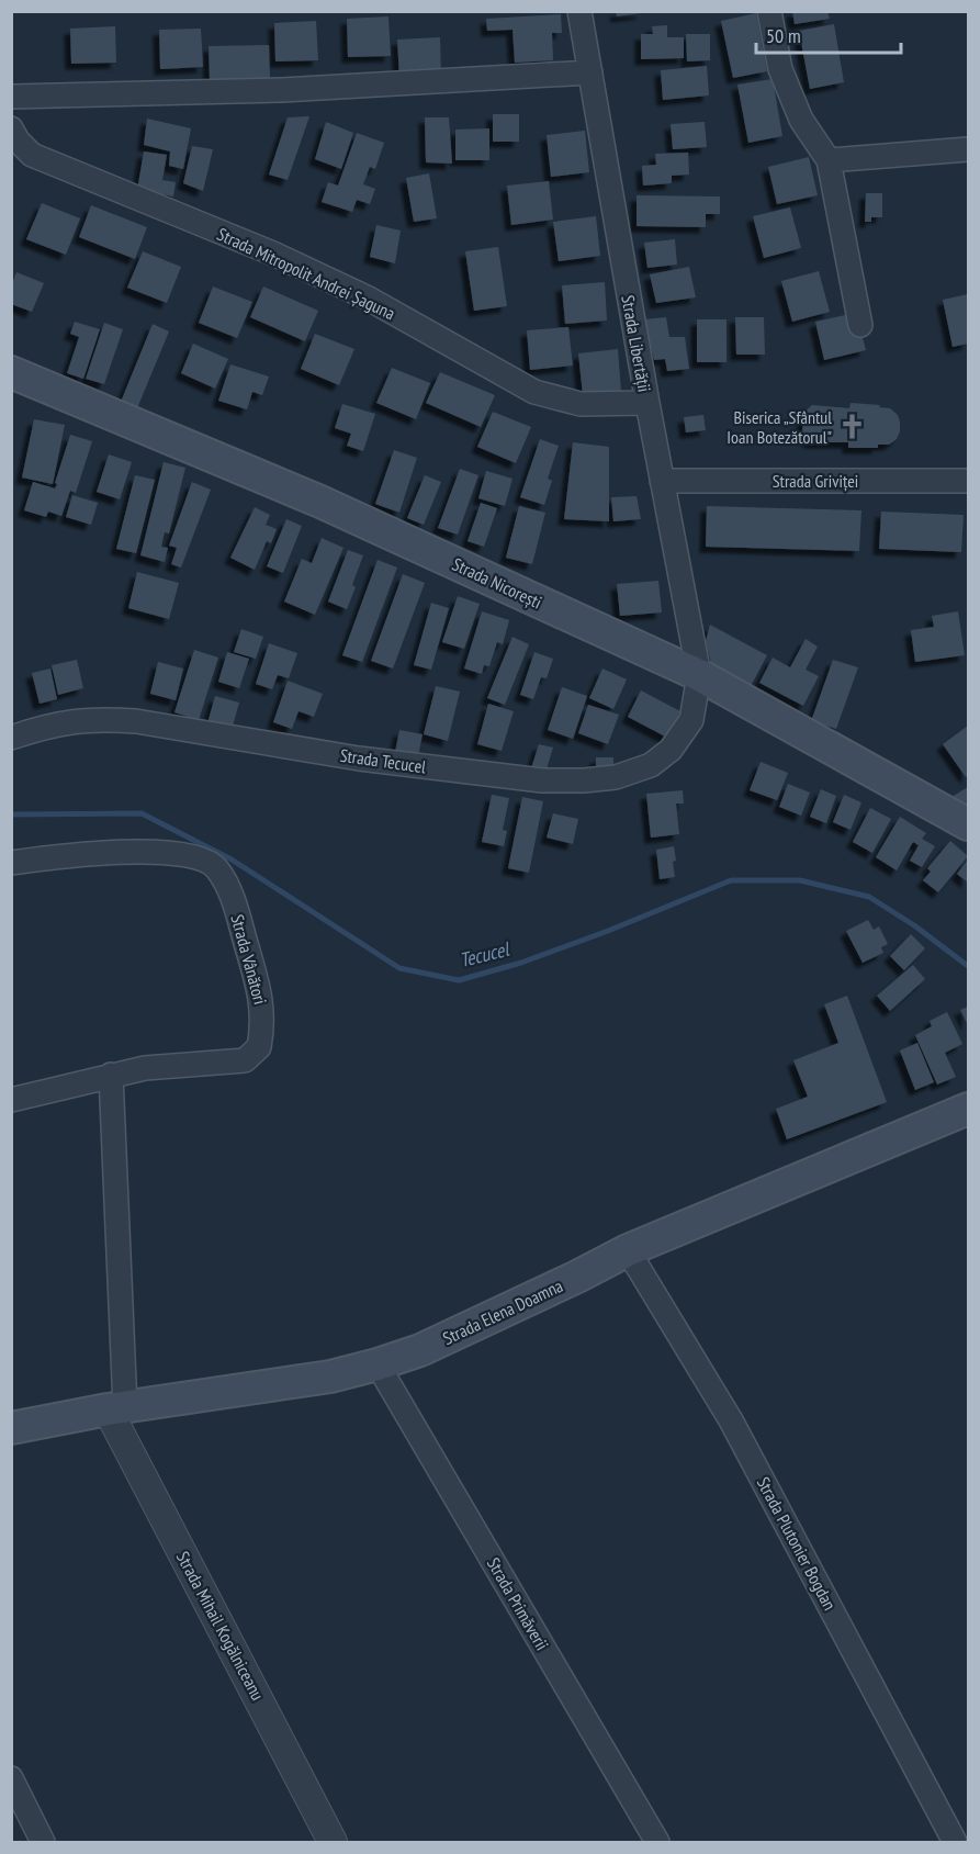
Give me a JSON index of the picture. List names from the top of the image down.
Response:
{
  "streets": {
    "main road": ["Strada Nicorești", "Strada Elena Doamna"],
    "street": [
      "Strada Mitropolit Andrei Șaguna",
      "Strada Libertății",
      "Strada Griviței",
      "Strada Tecucel",
      "Strada Vânători",
      "Strada Plutonier Bogdan",
      "Strada Primăverii",
      "Strada Mihail Kogălniceanu"
    ]
  },
  "crossings": [
    ["Strada Mitropolit Andrei Șaguna", "Strada Libertății"],
    ["Strada Libertății", "Strada Griviței"],
    ["Strada Libertății", "Strada Nicorești"],
    ["Strada Libertății", "Strada Tecucel"],
    ["Strada Nicorești", "Strada Tecucel"],
    ["Strada Elena Doamna", "Strada Plutonier Bogdan"],
    ["Strada Elena Doamna", "Strada Primăverii"],
    ["Strada Elena Doamna", "Strada Mihail Kogălniceanu"]
  ],
  "water": ["Tecucel"],
  "places": {
    "church": ["Biserica „Sfântul Ioan Botezătorul\""]
  },
  "scale_bar": "50 m"
}
